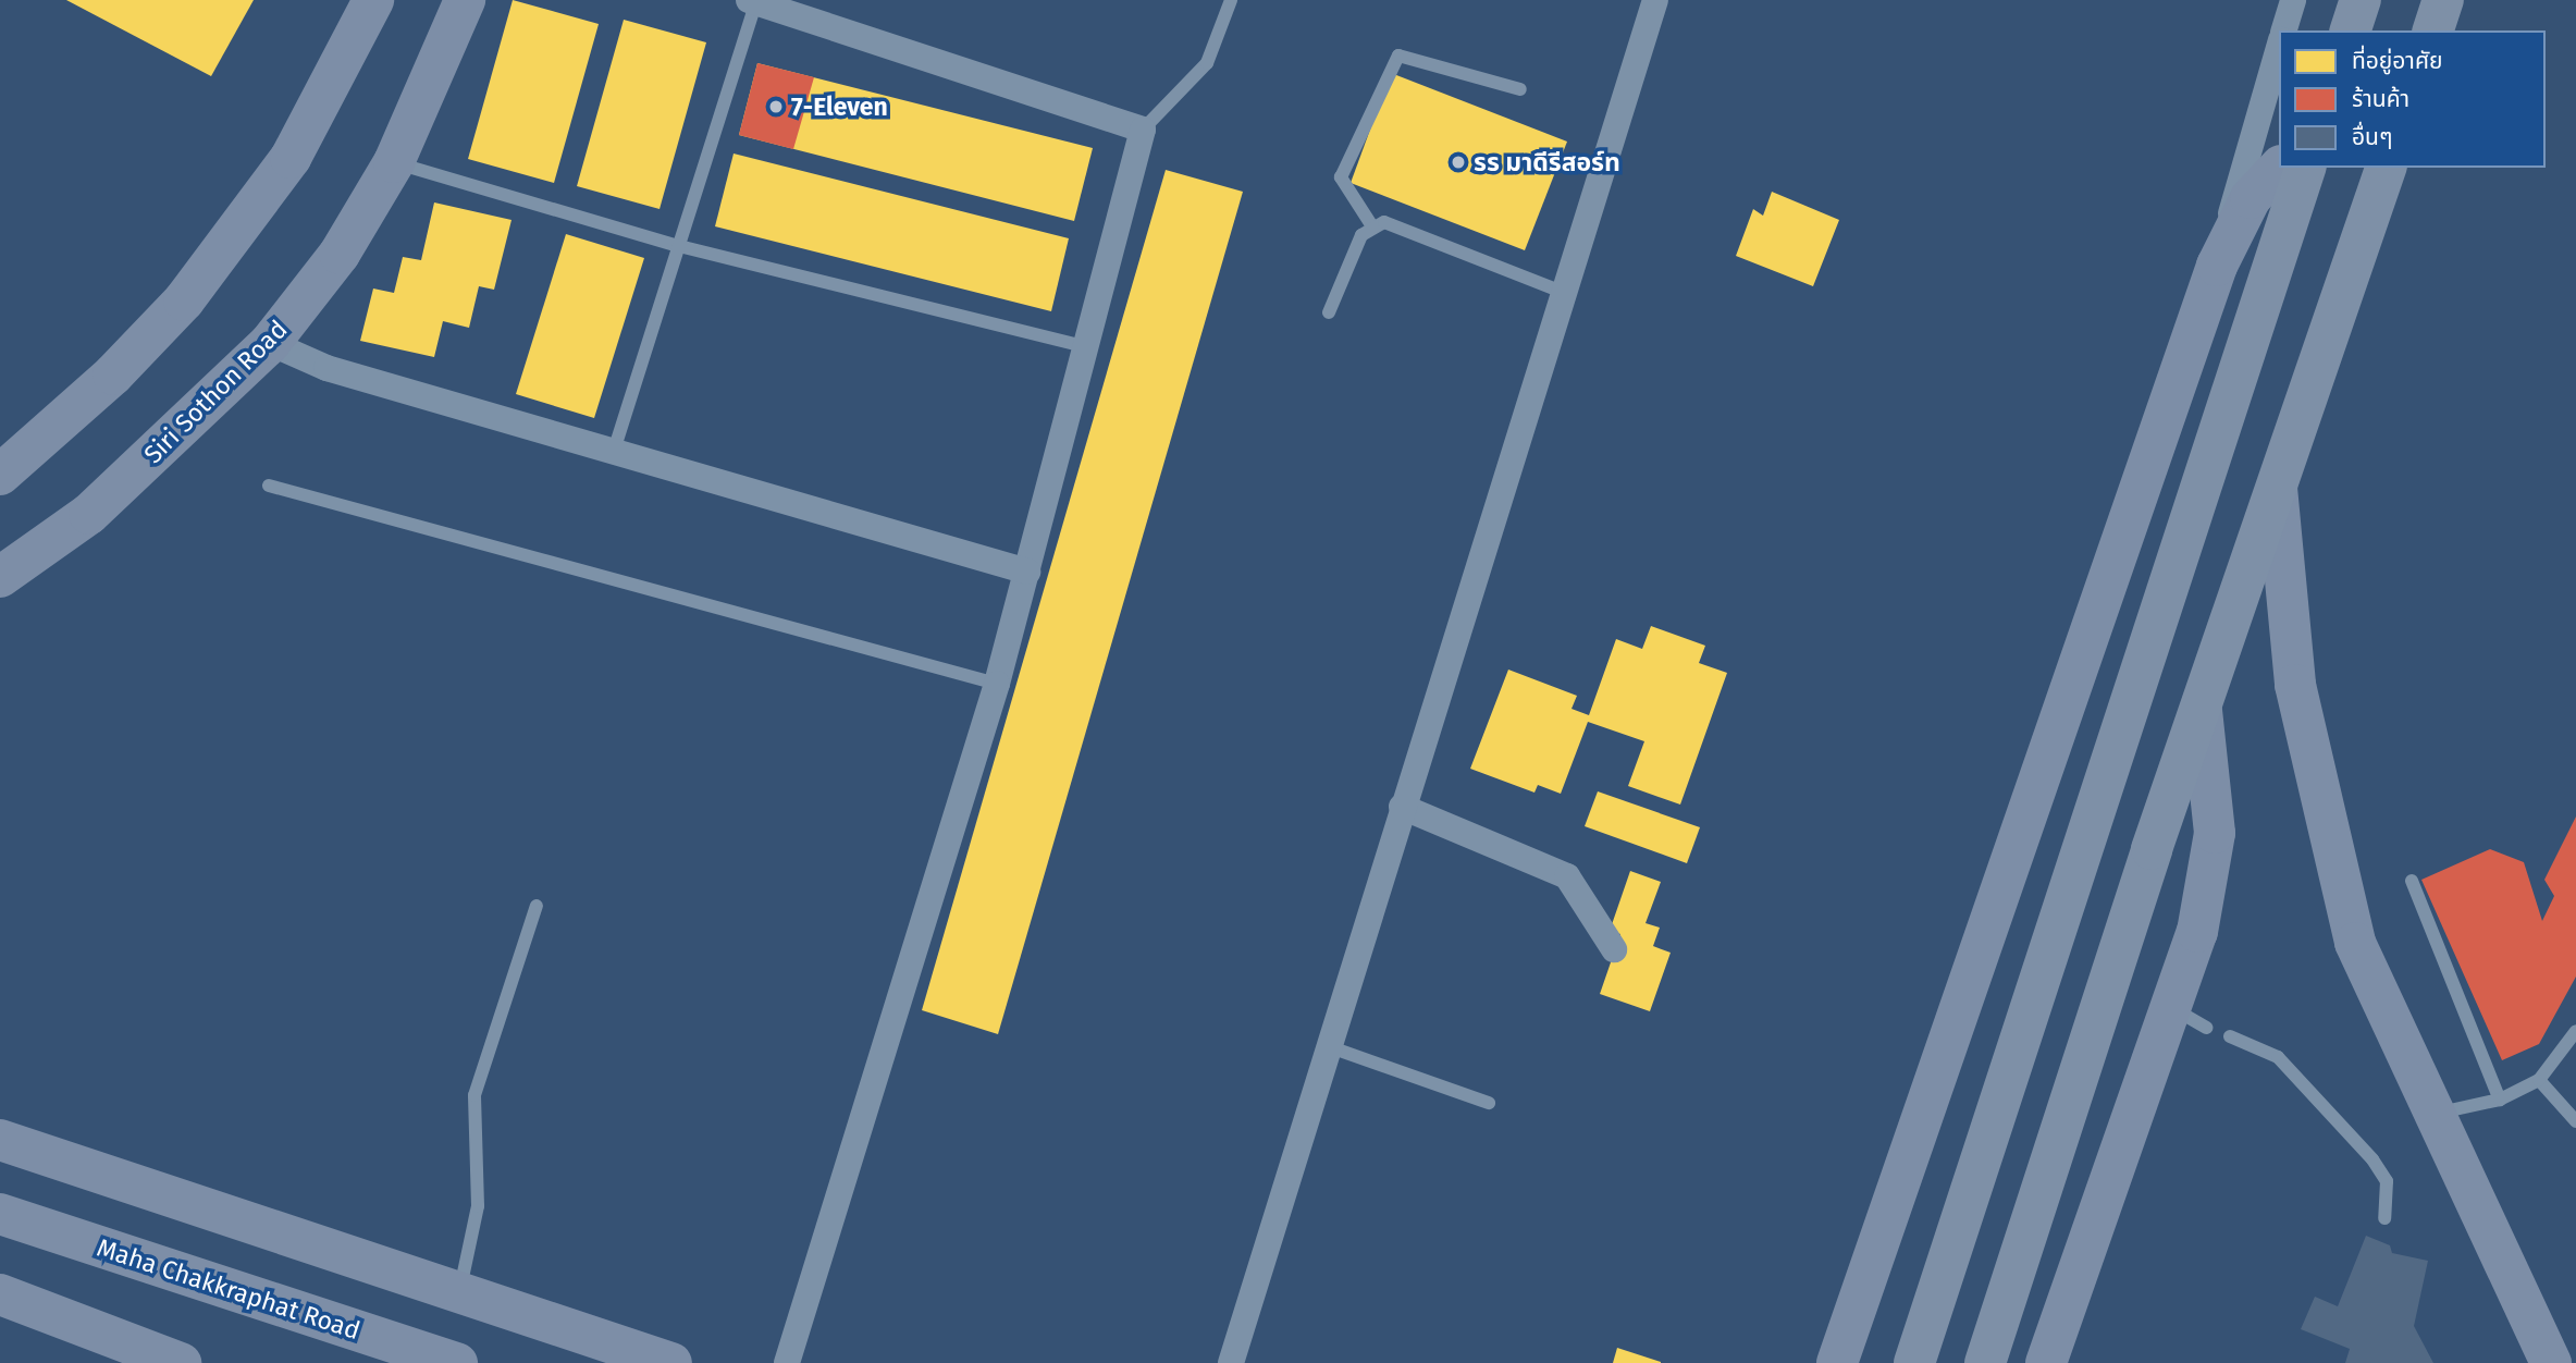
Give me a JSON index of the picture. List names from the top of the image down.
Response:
{
  "streets": {
    "main road": ["Siri Sothon Road", "Maha Chakkraphat Road"]
  },
  "places": ["7-Eleven", "รร มาดีรีสอร์ท"],
  "legend": ["ที่อยู่อาศัย", "ร้านค้า", "อื่นๆ"]
}
